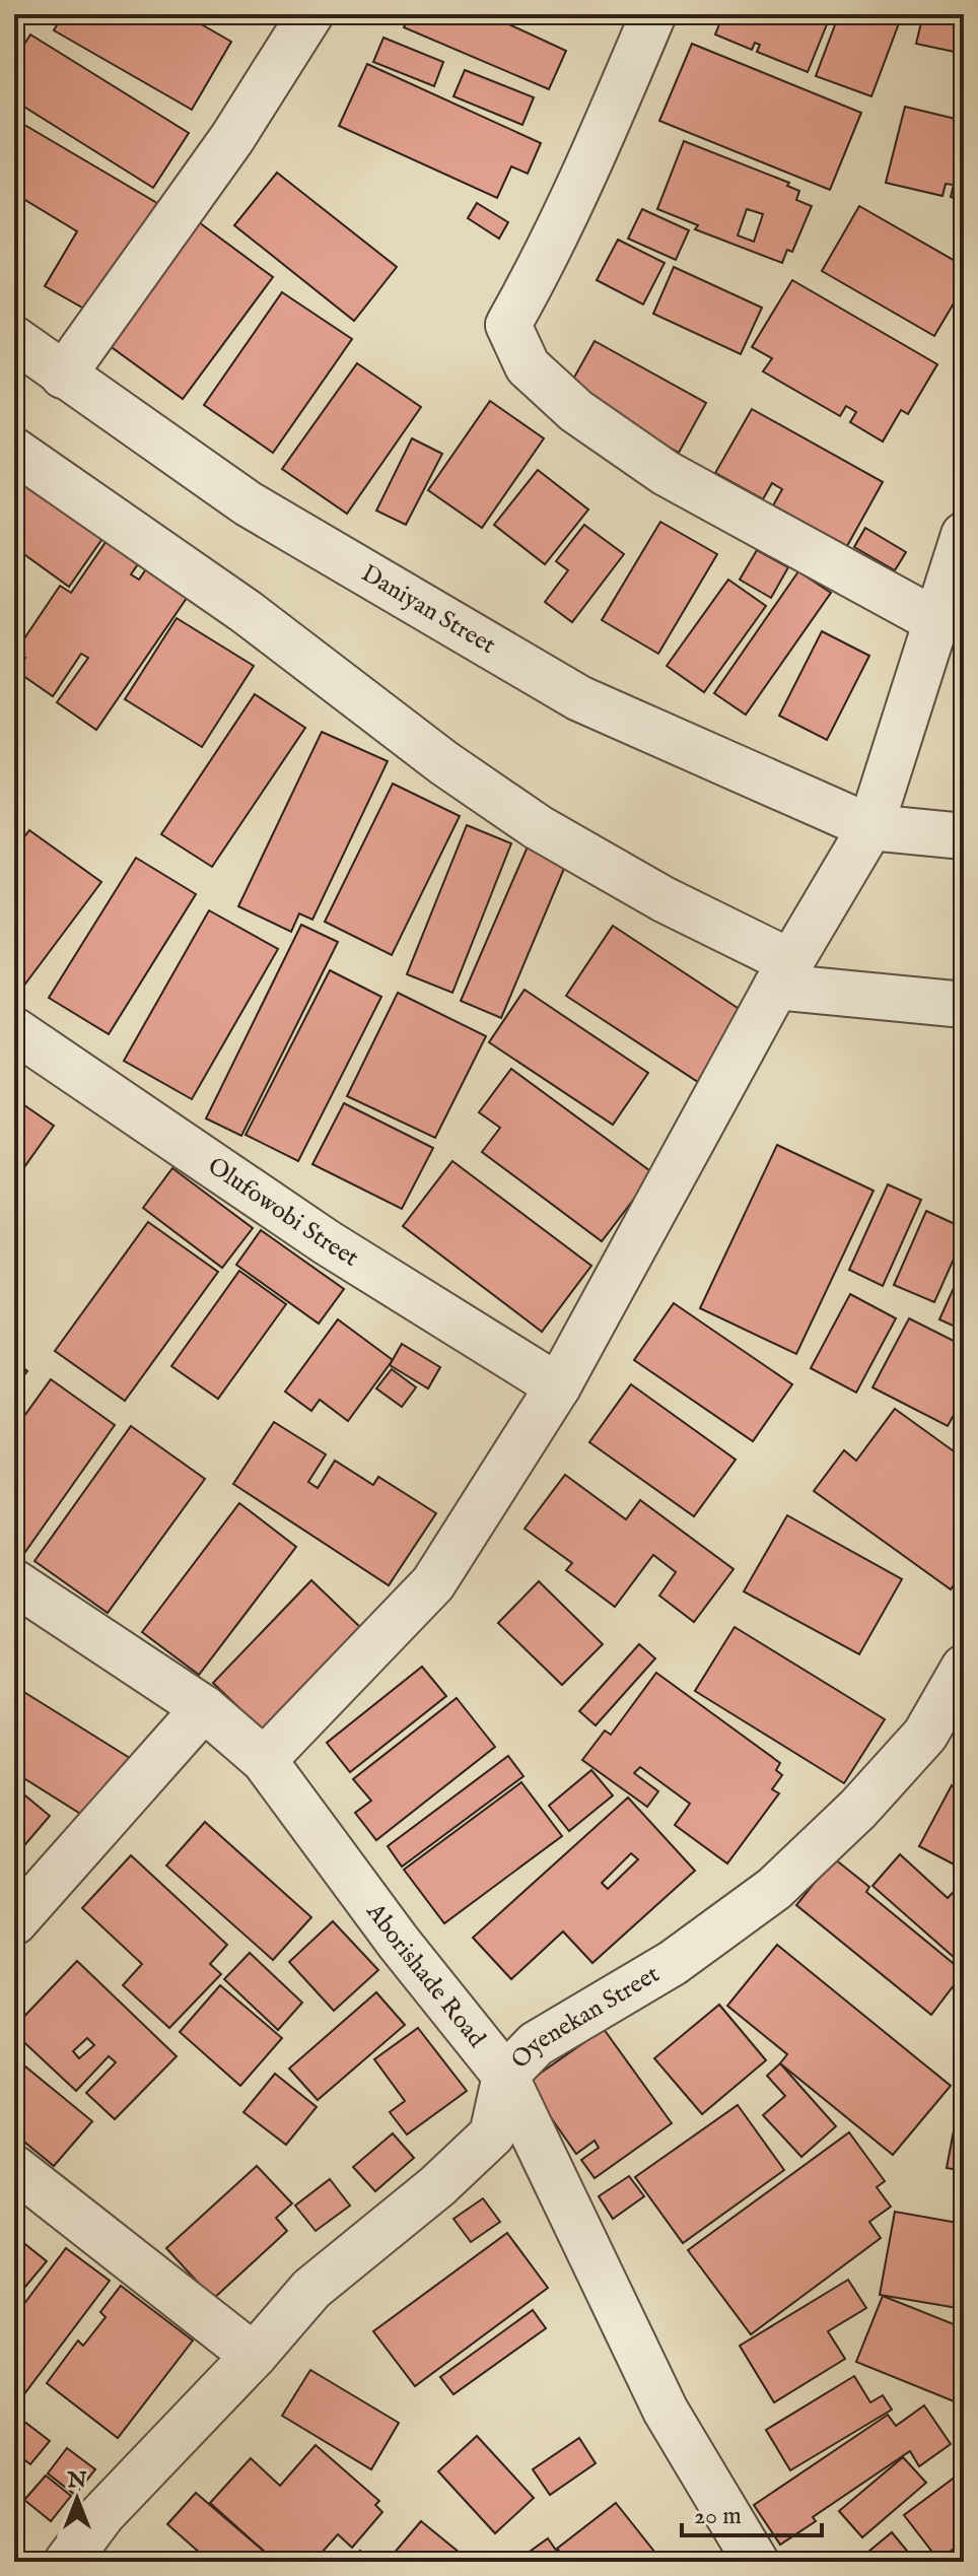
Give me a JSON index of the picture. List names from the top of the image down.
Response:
{
  "streets": {
    "street": [
      "Daniyan Street",
      "Olufowobi Street",
      "Aborishade Road",
      "Oyenekan Street"
    ]
  },
  "crossings": [
    ["Aborishade Road", "Oyenekan Street"]
  ],
  "scale_bar": "20 m",
  "north": "top"
}
